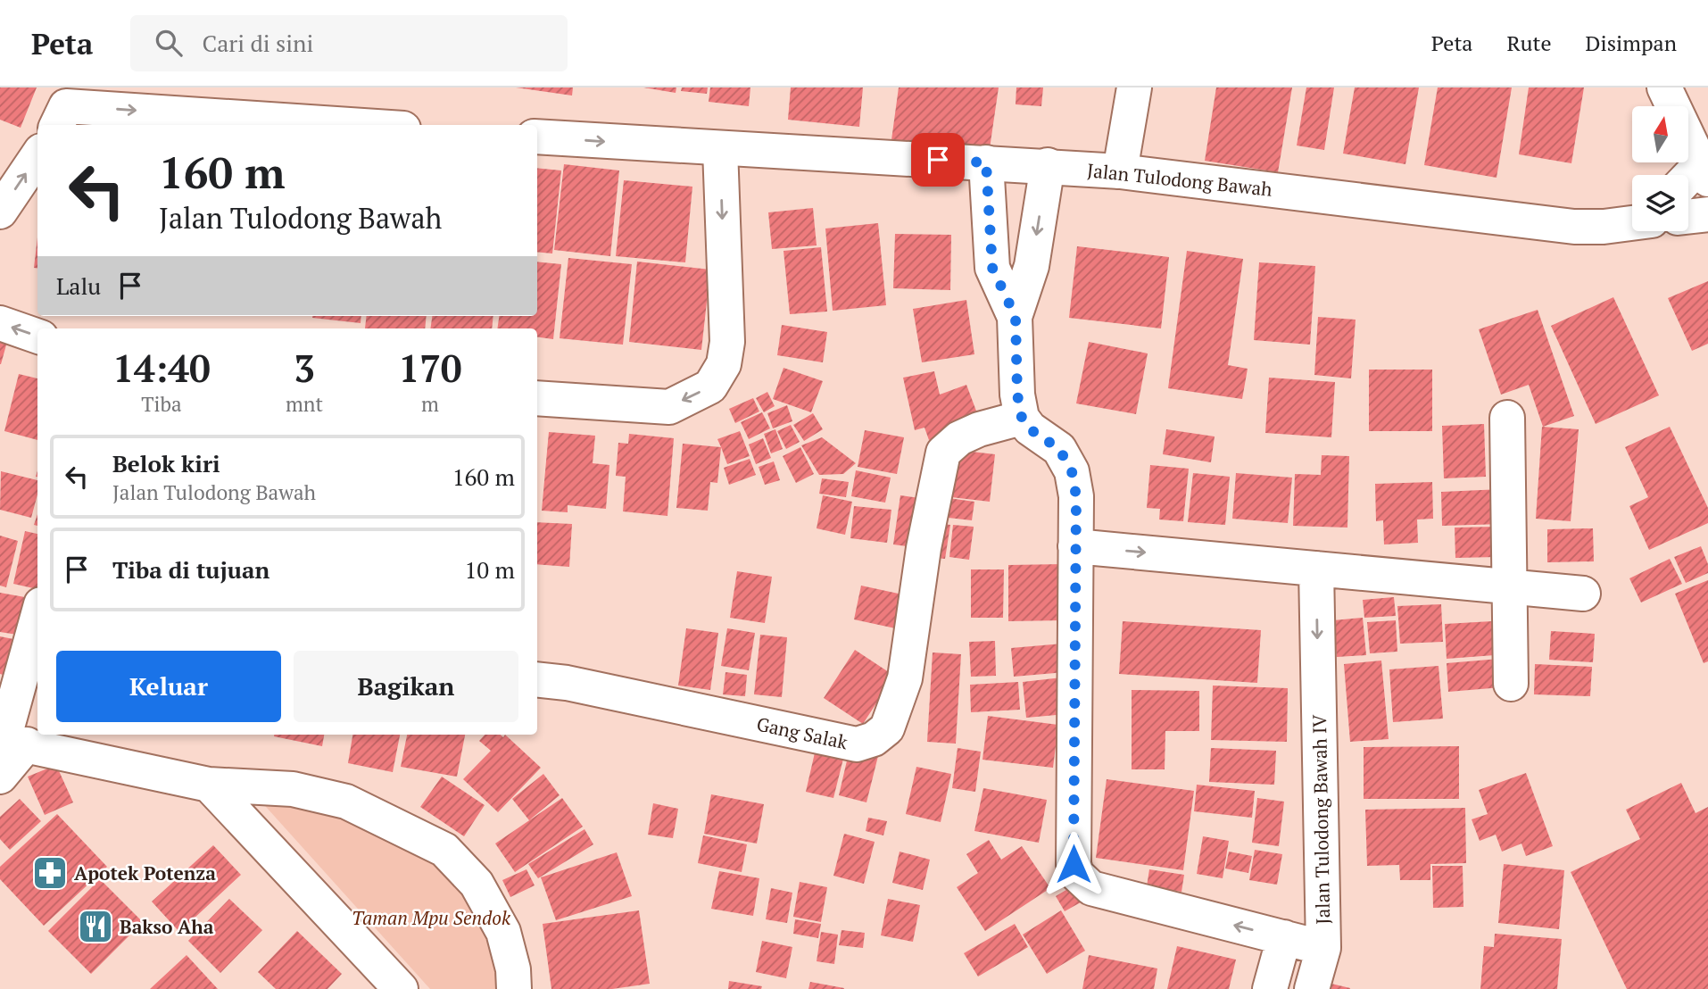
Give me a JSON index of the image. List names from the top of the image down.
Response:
{
  "streets": {
    "street": ["Jalan Tulodong Bawah", "Gang Salak", "Jalan Tulodong Bawah IV"]
  },
  "crossings": [
    ["Gang Salak", "Jalan Tulodong Bawah IV"]
  ],
  "parks": ["Taman Mpu Sendok"],
  "places": {
    "pharmacy": ["Apotek Potenza"],
    "restaurant": ["Bakso Aha"]
  },
  "north": "top",
  "page": {
    "header": "Peta",
    "search": "Cari di sini",
    "nav": ["Peta", "Rute", "Disimpan"],
    "turn": ["160 m", "Jalan Tulodong Bawah"],
    "then": "Lalu",
    "eta": [
      "14:40",
      "Tiba",
      "3",
      "mnt",
      "170",
      "m"
    ],
    "list": [
      {
        "name": "Belok kiri",
        "note": "Jalan Tulodong Bawah",
        "value": "160 m"
      },
      {
        "name": "Tiba di tujuan",
        "value": "10 m"
      }
    ],
    "buttons": ["Keluar", "Bagikan"]
  }
}
